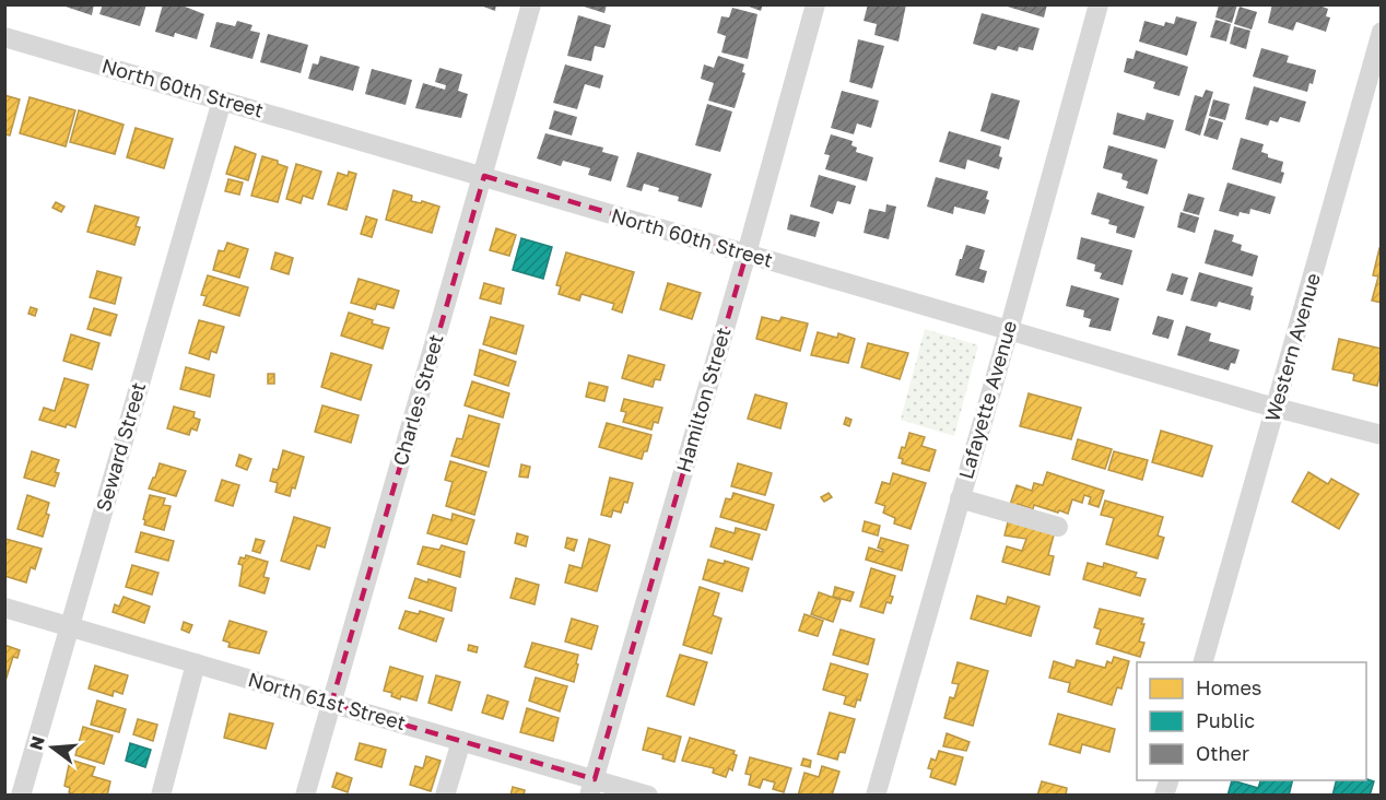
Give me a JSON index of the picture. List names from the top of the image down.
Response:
{
  "streets": {
    "street": [
      "North 60th Street",
      "Western Avenue",
      "Charles Street",
      "Hamilton Street",
      "Lafayette Avenue",
      "Seward Street",
      "North 61st Street"
    ]
  },
  "crossings": [
    ["North 60th Street", "Western Avenue"],
    ["North 60th Street", "Charles Street"],
    ["North 60th Street", "Hamilton Street"],
    ["North 60th Street", "Lafayette Avenue"],
    ["North 60th Street", "Seward Street"],
    ["Charles Street", "North 61st Street"],
    ["Hamilton Street", "North 61st Street"],
    ["Seward Street", "North 61st Street"]
  ],
  "legend": ["Homes", "Public", "Other"],
  "north": "left"
}
